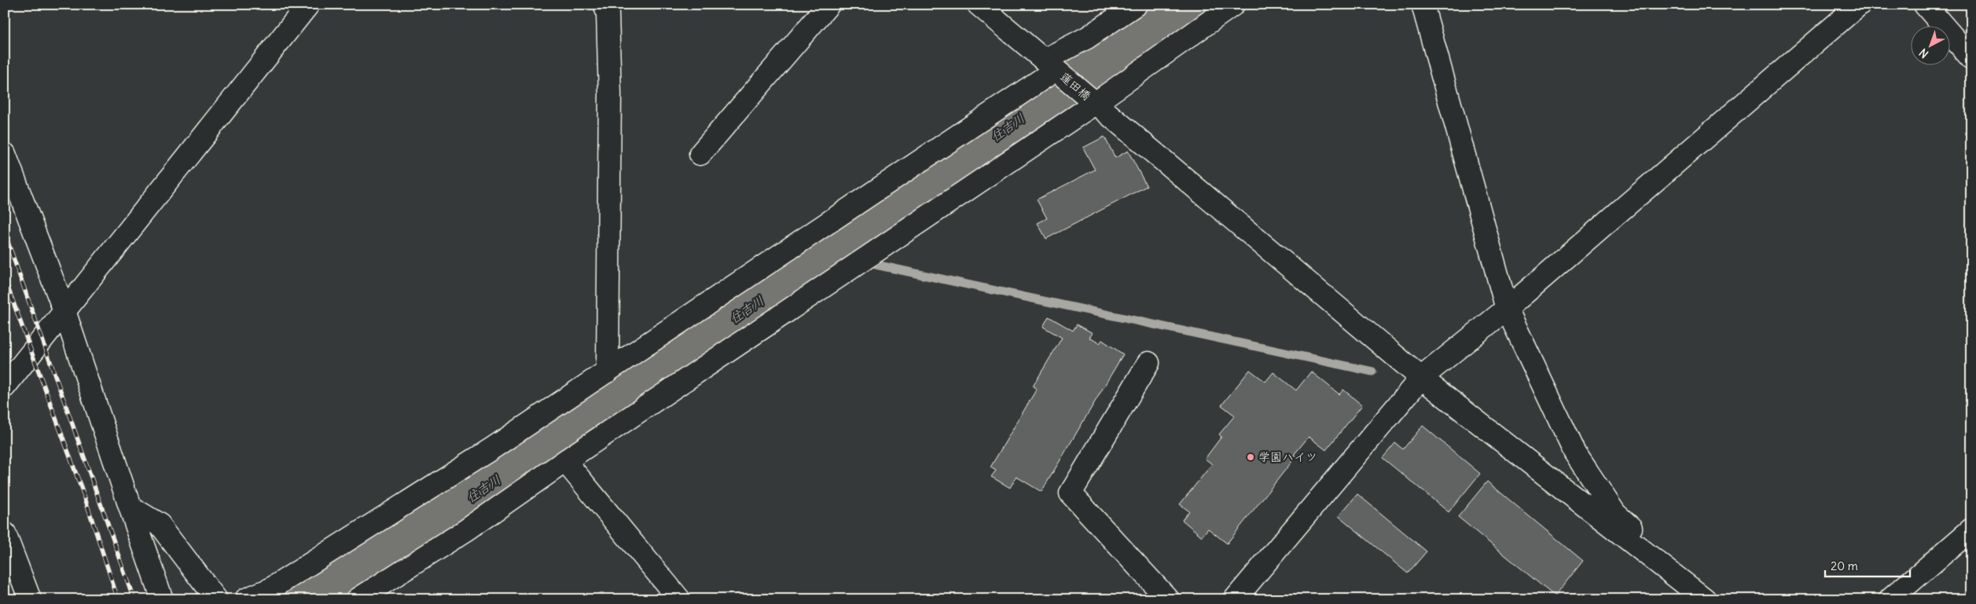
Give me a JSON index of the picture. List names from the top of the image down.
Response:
{
  "streets": {
    "street": ["蓮田橋"]
  },
  "water": ["住吉川"],
  "places": ["学園ハイツ"],
  "scale_bar": "20 m",
  "north": "bottom left"
}
